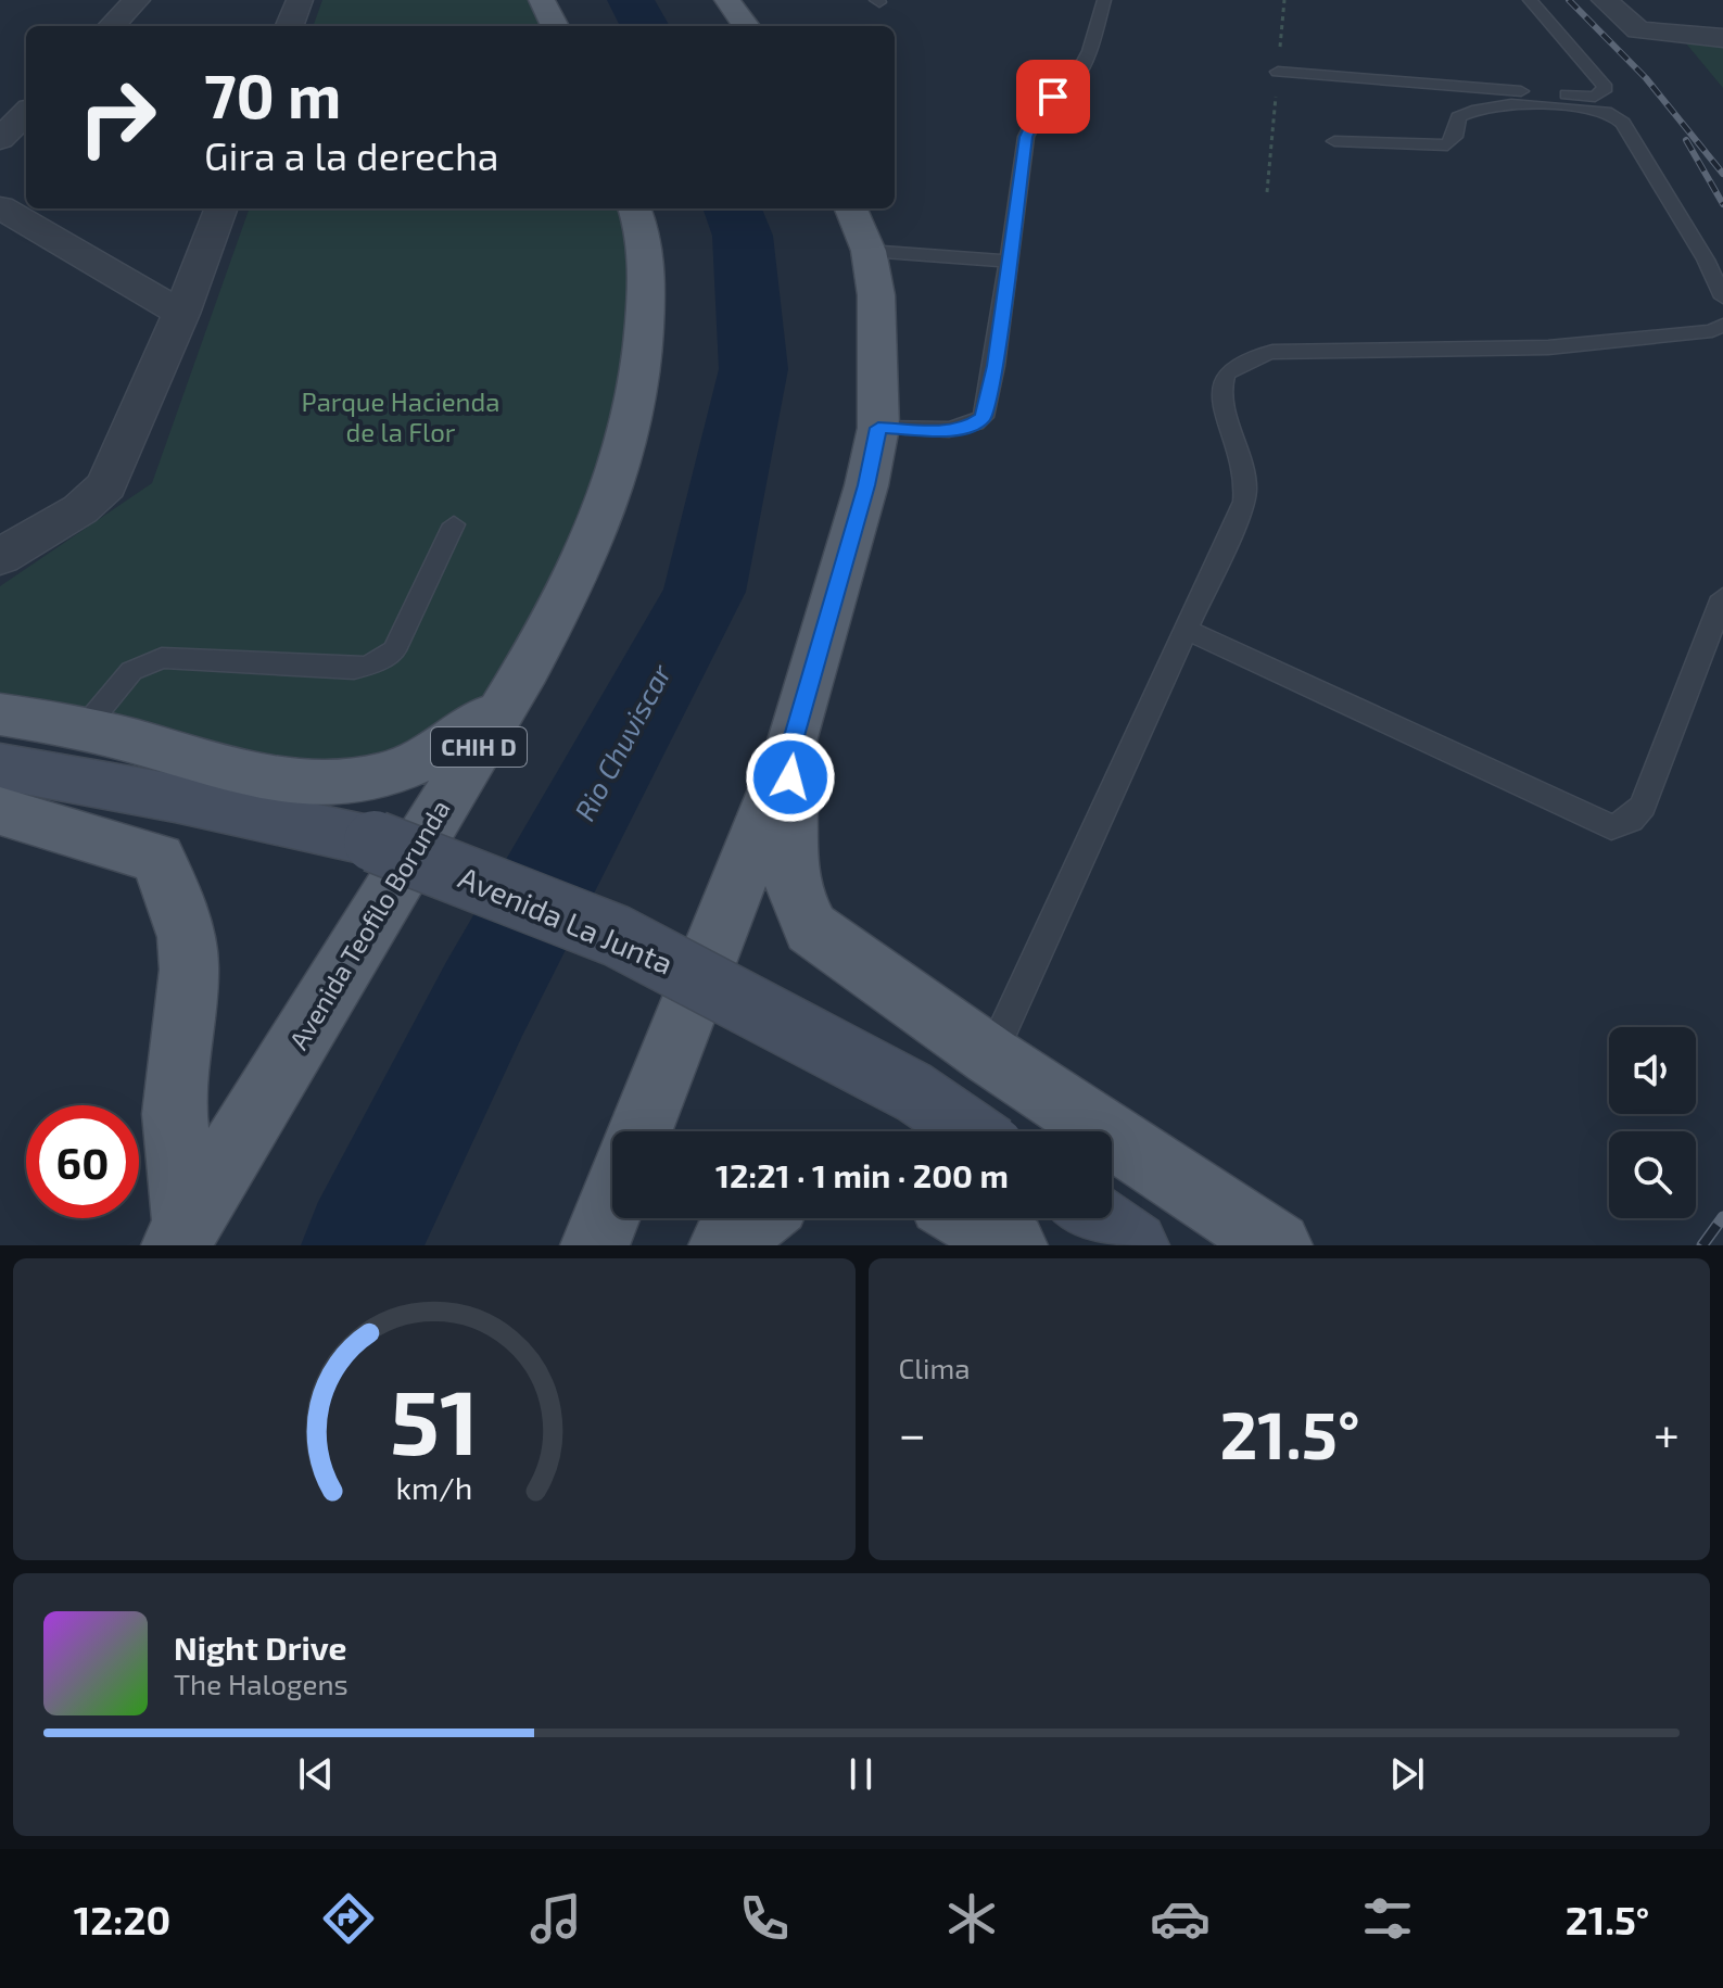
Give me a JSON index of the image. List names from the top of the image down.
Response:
{
  "streets": {
    "main road": ["CHIH D", "Avenida La Junta", "Avenida Teofilo Borunda"]
  },
  "water": ["Rio Chuviscar"],
  "parks": ["Parque Hacienda de la Flor"],
  "page": {
    "turn": ["70 m", "Gira a la derecha"],
    "limit": "60",
    "trip": "12:21 · 1 min · 200 m",
    "tile": "Clima",
    "heat": ["−", "21.5°", "+"],
    "song": ["Night Drive", "The Halogens"],
    "tabs": ["12:20", "21.5°"],
    "gauge": ["51", "km/h"]
  }
}
